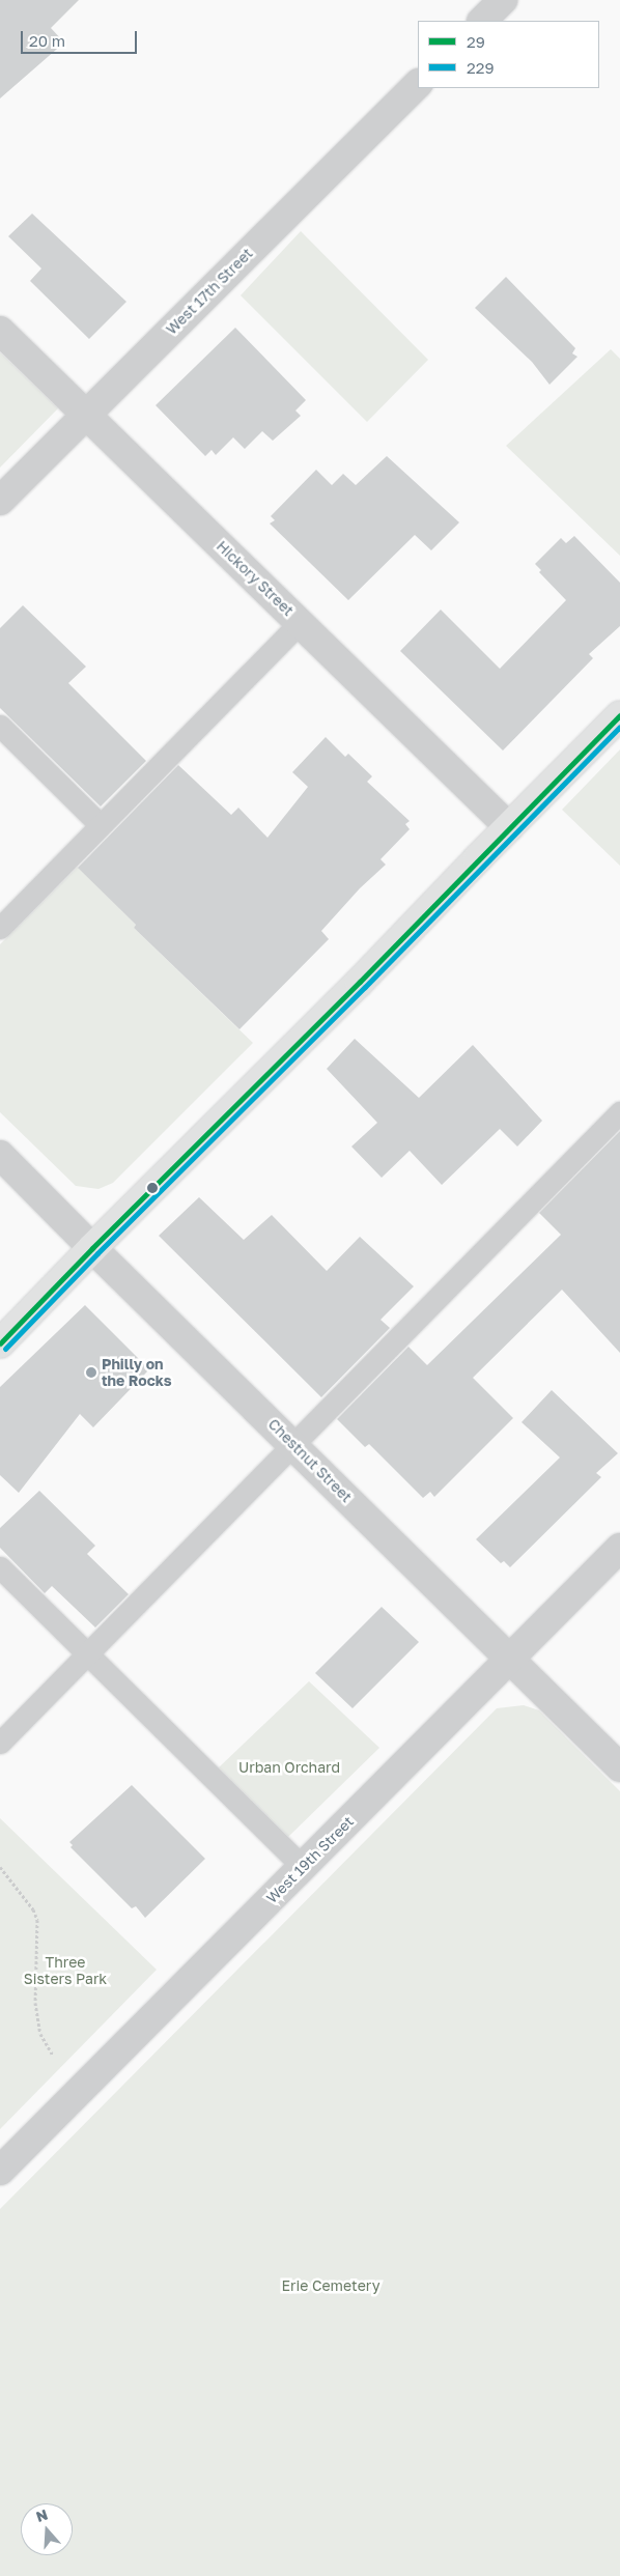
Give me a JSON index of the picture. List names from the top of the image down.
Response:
{
  "streets": {
    "street": [
      "West 17th Street",
      "Hickory Street",
      "Chestnut Street",
      "West 19th Street"
    ]
  },
  "crossings": [
    ["West 17th Street", "Hickory Street"],
    ["Chestnut Street", "West 19th Street"]
  ],
  "parks": ["Urban Orchard", "Three Sisters Park", "Erie Cemetery"],
  "places": ["Philly on the Rocks"],
  "lines": ["transit line 29", "transit line 229"],
  "legend": ["29", "229"],
  "scale_bar": "20 m",
  "north": "top"
}
